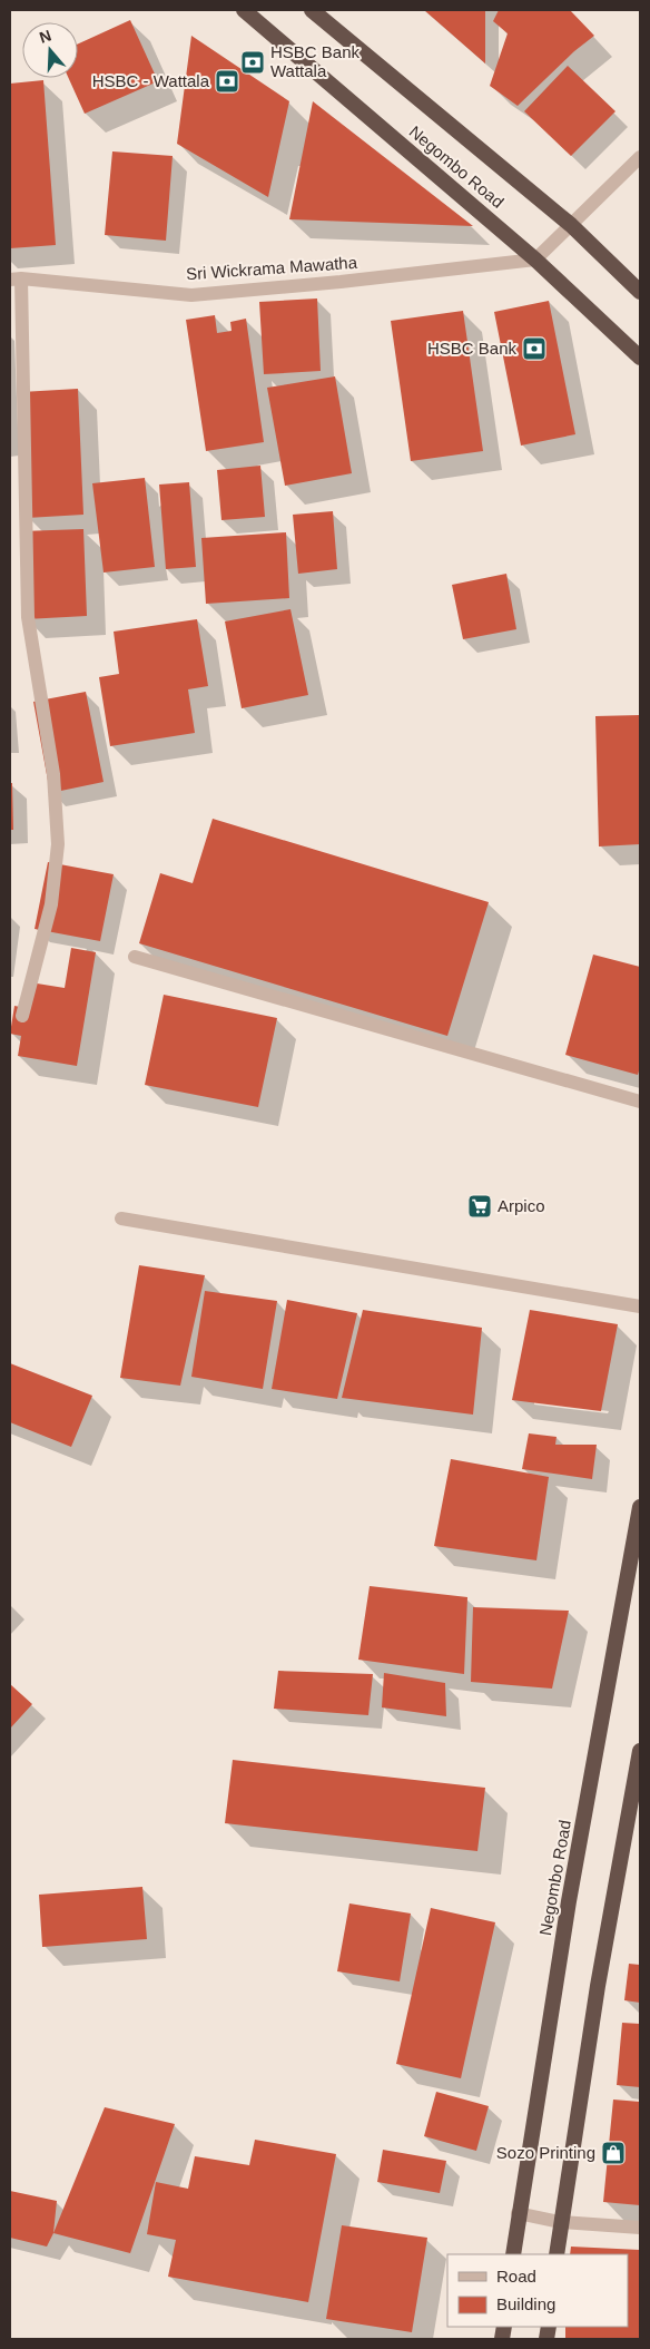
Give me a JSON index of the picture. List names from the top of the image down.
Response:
{
  "streets": {
    "highway": ["Negombo Road"],
    "street": ["Sri Wickrama Mawatha"]
  },
  "crossings": [
    ["Negombo Road", "Sri Wickrama Mawatha"]
  ],
  "places": {
    "bank": ["HSBC Bank Wattala", "HSBC - Wattala", "HSBC Bank"],
    "supermarket": ["Arpico"],
    "shop": ["Sozo Printing"]
  },
  "legend": ["Road", "Building"],
  "north": "top"
}
